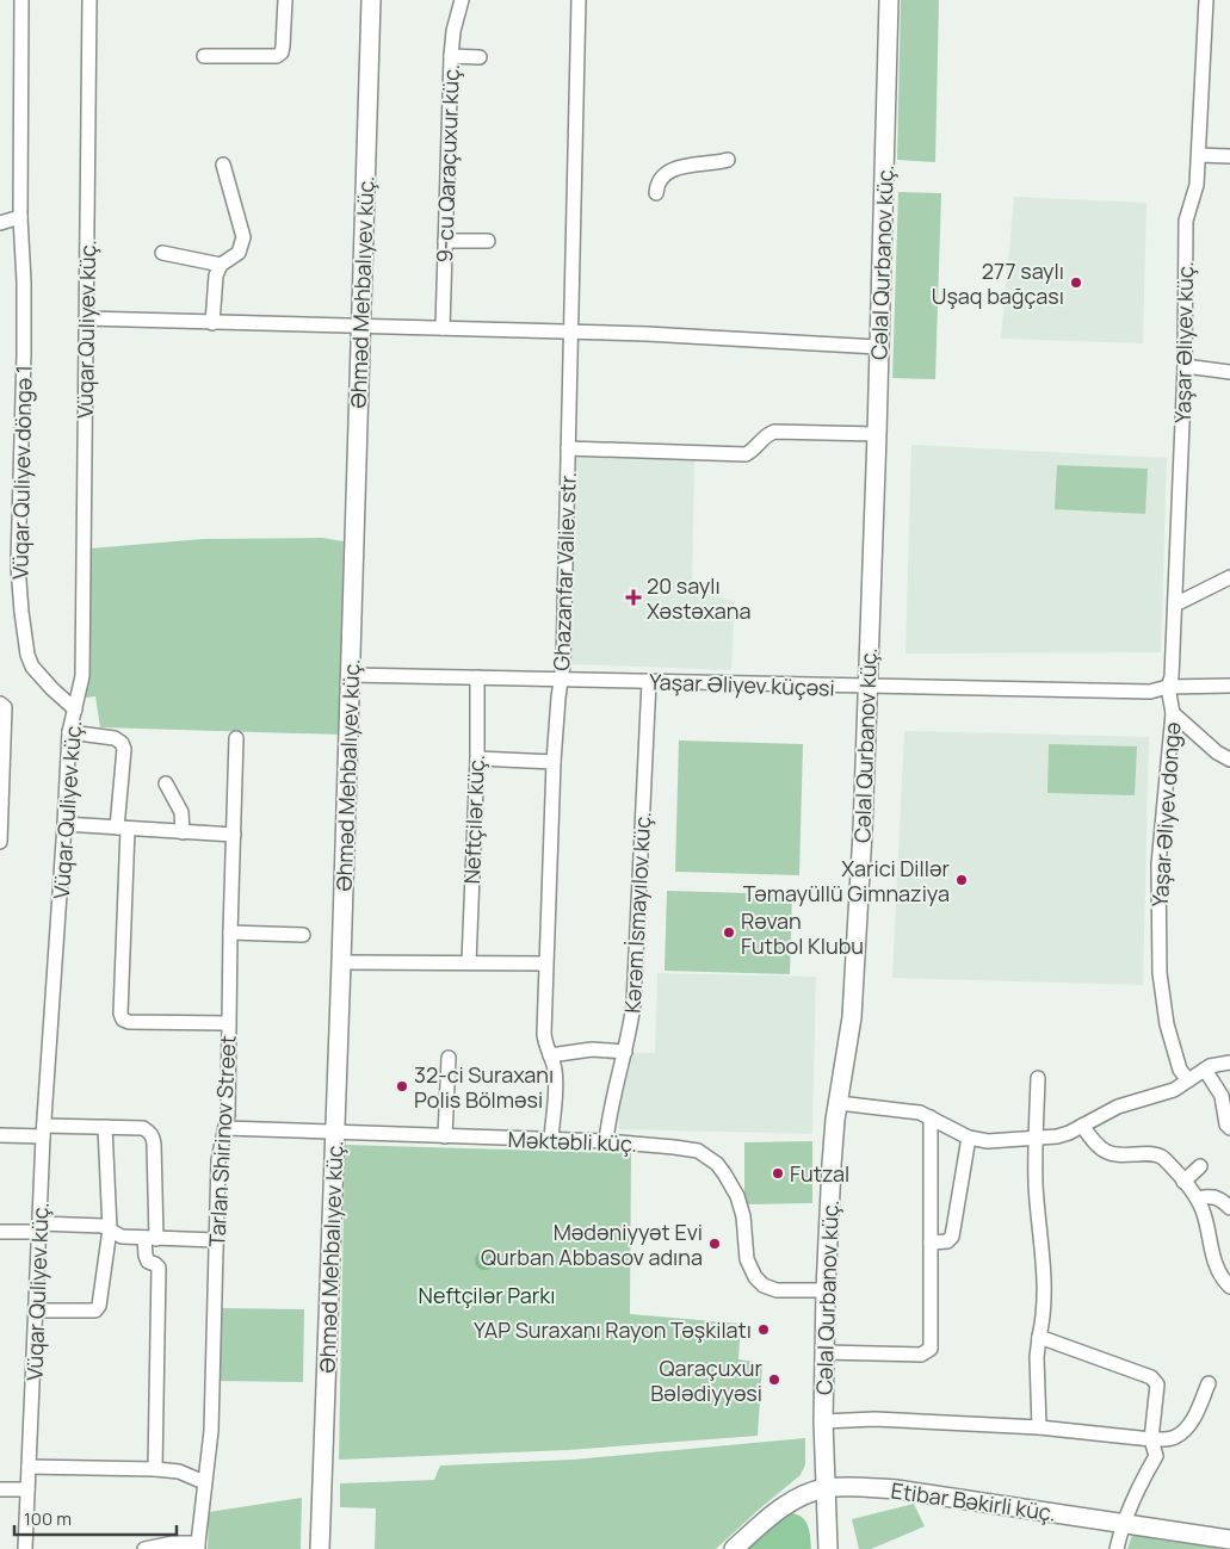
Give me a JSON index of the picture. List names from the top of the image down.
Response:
{
  "streets": {
    "street": [
      "9-cu Qaraçuxur küç.",
      "Cəlal Qurbanov küç.",
      "Əhməd Mehbalıyev küç.",
      "Vüqar Quliyev küç.",
      "Yaşar Əliyev küç.",
      "Vüqar Quliyev döngə 1",
      "Ghazanfar Valiev str.",
      "Yaşar Əliyev küçəsi",
      "Yaşar Əliyev dongə",
      "Neftçilər küç.",
      "Kərəm İsmayılov küç.",
      "Tarlan Shirinov Street",
      "Məktəbli küç.",
      "Etibar Bəkirli küç."
    ]
  },
  "crossings": [
    ["Cəlal Qurbanov küç.", "Yaşar Əliyev küçəsi"],
    ["Cəlal Qurbanov küç.", "Məktəbli küç."],
    ["Cəlal Qurbanov küç.", "Etibar Bəkirli küç."],
    ["Əhməd Mehbalıyev küç.", "Yaşar Əliyev küçəsi"],
    ["Əhməd Mehbalıyev küç.", "Məktəbli küç."],
    ["Vüqar Quliyev küç.", "Vüqar Quliyev döngə 1"],
    ["Yaşar Əliyev küç.", "Yaşar Əliyev küçəsi"],
    ["Yaşar Əliyev küç.", "Yaşar Əliyev dongə"],
    ["Ghazanfar Valiev str.", "Yaşar Əliyev küçəsi"],
    ["Ghazanfar Valiev str.", "Məktəbli küç."],
    ["Yaşar Əliyev küçəsi", "Yaşar Əliyev dongə"],
    ["Yaşar Əliyev küçəsi", "Neftçilər küç."],
    ["Yaşar Əliyev küçəsi", "Kərəm İsmayılov küç."],
    ["Kərəm İsmayılov küç.", "Məktəbli küç."],
    ["Tarlan Shirinov Street", "Məktəbli küç."]
  ],
  "parks": ["Neftçilər Parkı"],
  "places": {
    "other": [
      "277 saylı Uşaq bağçası",
      "Xarici Dillər Təmayüllü Gimnaziya",
      "Rəvan Futbol Klubu",
      "32-ci Suraxanı Polis Bölməsi",
      "Futzal",
      "Mədəniyyət Evi Qurban Abbasov adına",
      "YAP Suraxanı Rayon Təşkilatı",
      "Qaraçuxur Bələdiyyəsi"
    ],
    "health": ["20 saylı Xəstəxana"]
  },
  "scale_bar": "100 m"
}
